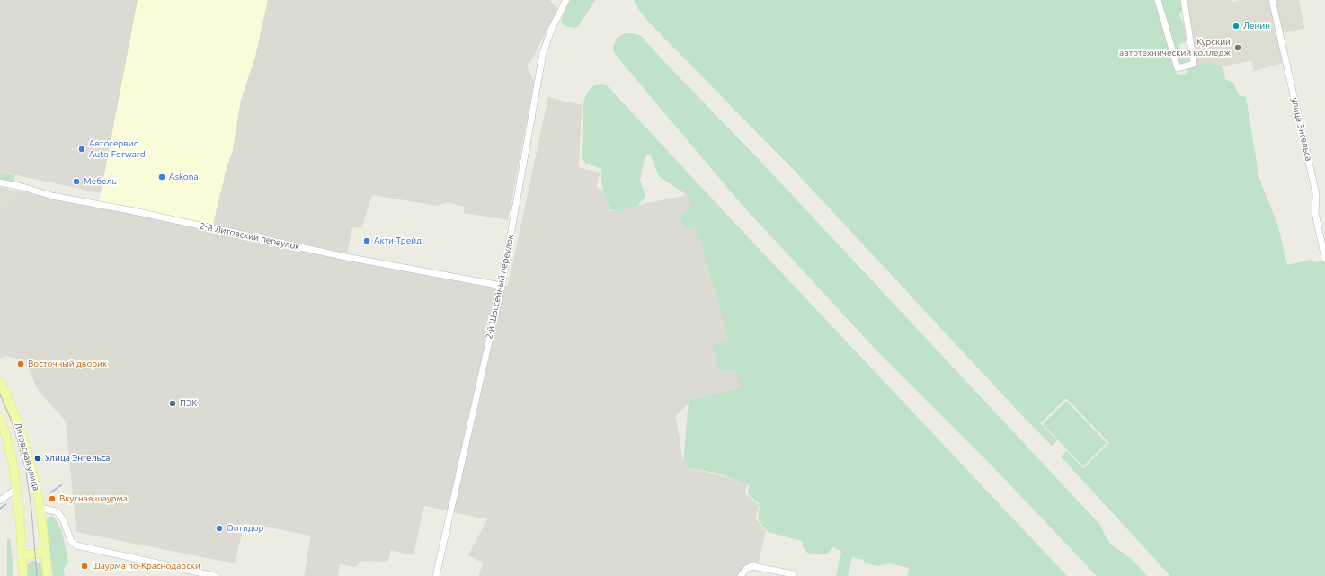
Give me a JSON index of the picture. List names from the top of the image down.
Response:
{
  "streets": {
    "main road": ["Литовская улица"],
    "street": ["улица Энгельса", "2-й Литовский переулок", "2-й Шоссейный переулок"]
  },
  "crossings": [
    ["2-й Литовский переулок", "2-й Шоссейный переулок"]
  ],
  "places": [
    "Ленин",
    "Курский автотехнический колледж",
    "Автосервис Auto-Forward",
    "Askona",
    "Мебель",
    "Акти-Трейд",
    "Восточный дворик",
    "ПЭК",
    "Улица Энгельса",
    "Вкусная шаурма",
    "Оптидор",
    "Шаурма по-Краснодарски"
  ]
}
